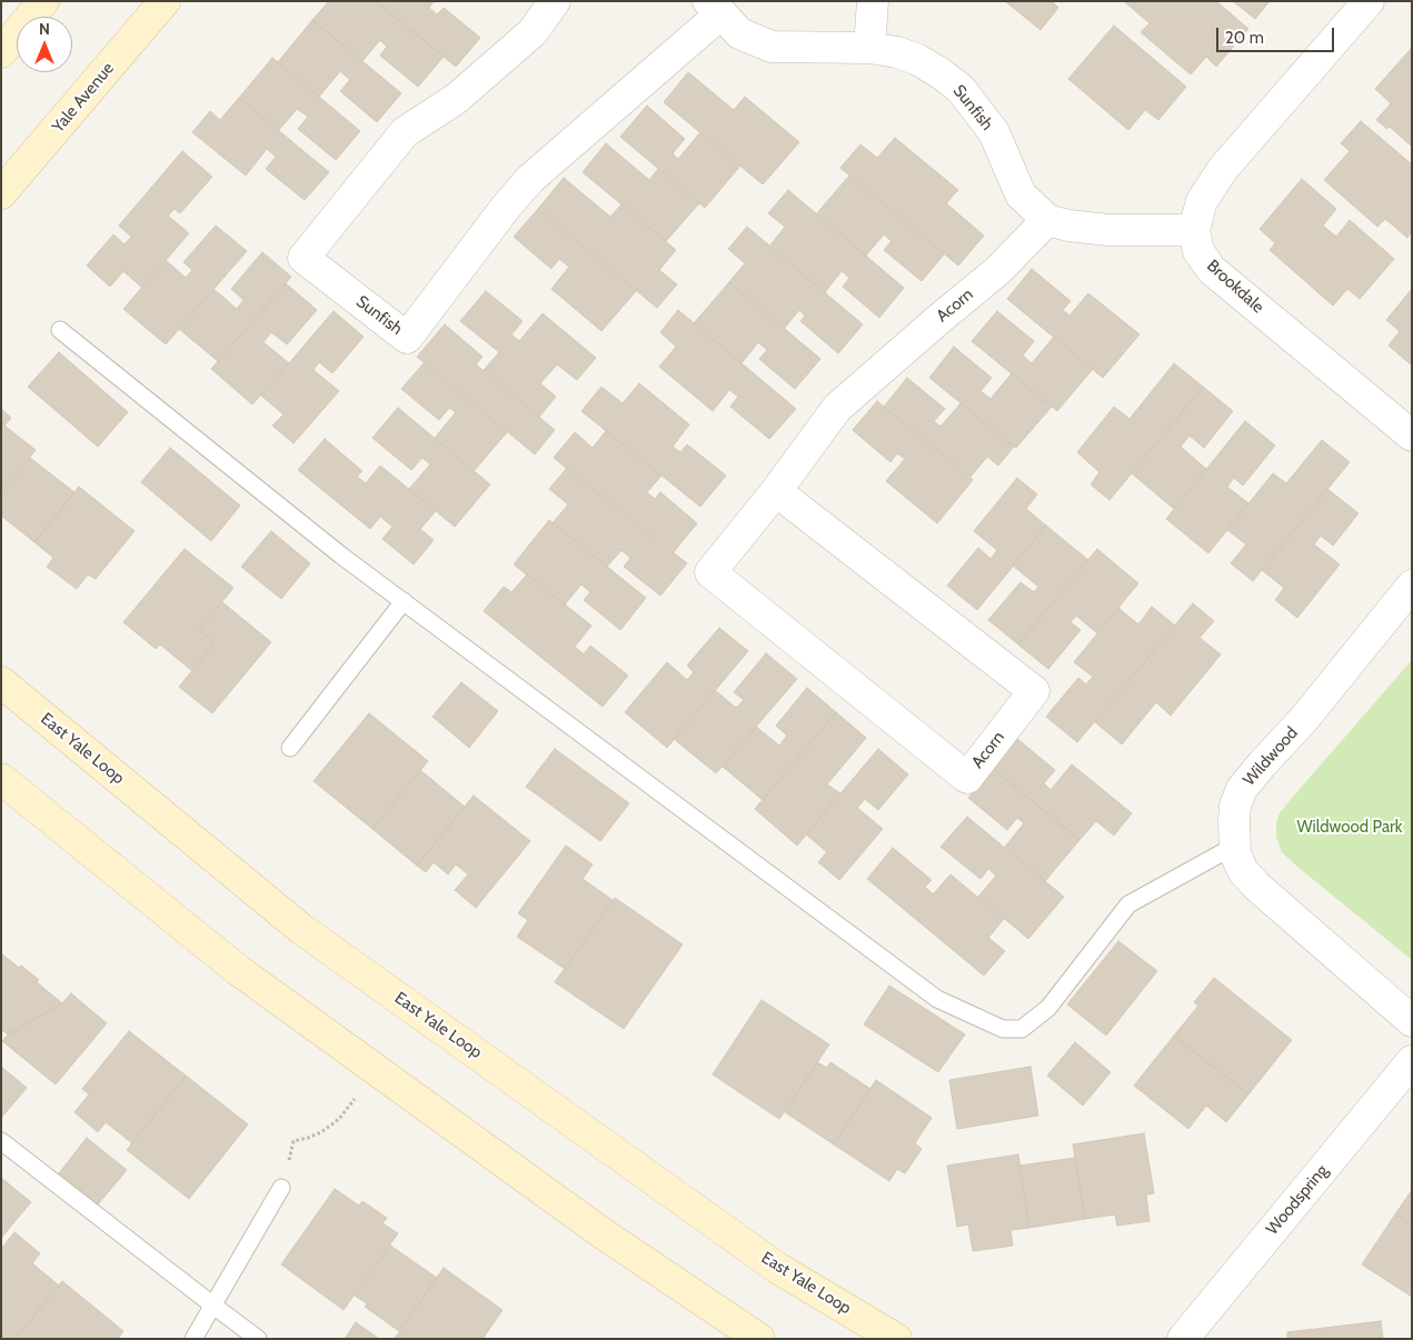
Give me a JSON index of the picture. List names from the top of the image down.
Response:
{
  "streets": {
    "main road": ["Yale Avenue", "East Yale Loop"],
    "street": [
      "Sunfish",
      "Brookdale",
      "Acorn",
      "Wildwood",
      "Woodspring"
    ]
  },
  "crossings": [
    ["Sunfish", "Brookdale"],
    ["Sunfish", "Acorn"]
  ],
  "parks": ["Wildwood Park"],
  "scale_bar": "20 m",
  "north": "top"
}
